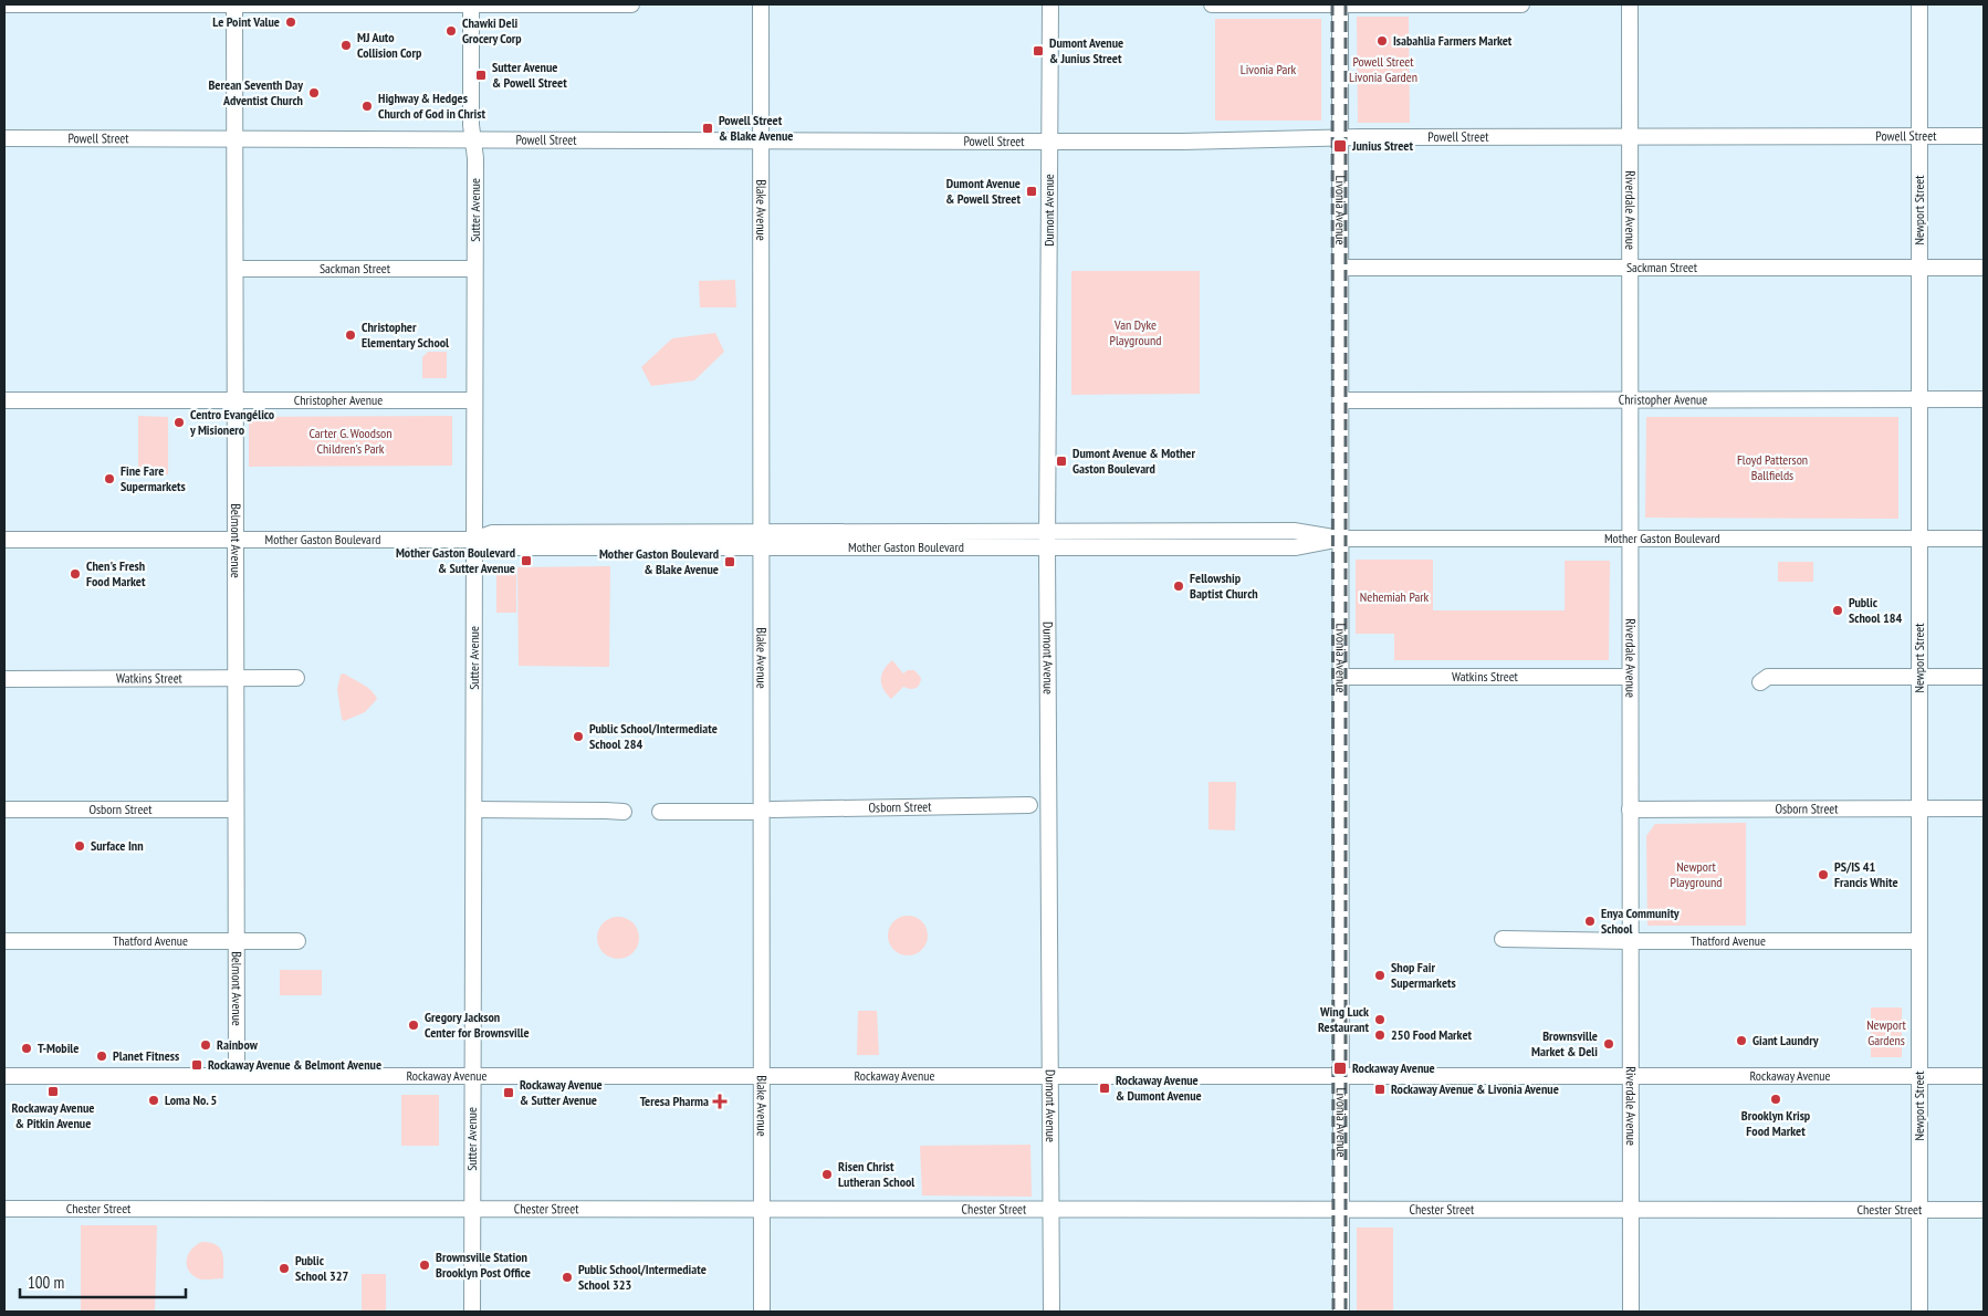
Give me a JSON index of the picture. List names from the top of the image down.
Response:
{
  "streets": {
    "street": [
      "Powell Street",
      "Sutter Avenue",
      "Blake Avenue",
      "Dumont Avenue",
      "Livonia Avenue",
      "Riverdale Avenue",
      "Newport Street",
      "Sackman Street",
      "Christopher Avenue",
      "Mother Gaston Boulevard",
      "Belmont Avenue",
      "Watkins Street",
      "Osborn Street",
      "Thatford Avenue",
      "Rockaway Avenue",
      "Chester Street"
    ]
  },
  "crossings": [
    ["Powell Street", "Sutter Avenue"],
    ["Powell Street", "Blake Avenue"],
    ["Powell Street", "Dumont Avenue"],
    ["Powell Street", "Livonia Avenue"],
    ["Powell Street", "Riverdale Avenue"],
    ["Powell Street", "Newport Street"],
    ["Powell Street", "Belmont Avenue"],
    ["Sutter Avenue", "Sackman Street"],
    ["Sutter Avenue", "Christopher Avenue"],
    ["Sutter Avenue", "Mother Gaston Boulevard"],
    ["Sutter Avenue", "Rockaway Avenue"],
    ["Sutter Avenue", "Chester Street"],
    ["Blake Avenue", "Mother Gaston Boulevard"],
    ["Blake Avenue", "Rockaway Avenue"],
    ["Blake Avenue", "Chester Street"],
    ["Dumont Avenue", "Mother Gaston Boulevard"],
    ["Dumont Avenue", "Rockaway Avenue"],
    ["Dumont Avenue", "Chester Street"],
    ["Livonia Avenue", "Sackman Street"],
    ["Livonia Avenue", "Christopher Avenue"],
    ["Livonia Avenue", "Mother Gaston Boulevard"],
    ["Livonia Avenue", "Watkins Street"],
    ["Livonia Avenue", "Rockaway Avenue"],
    ["Livonia Avenue", "Chester Street"],
    ["Riverdale Avenue", "Sackman Street"],
    ["Riverdale Avenue", "Christopher Avenue"],
    ["Riverdale Avenue", "Mother Gaston Boulevard"],
    ["Riverdale Avenue", "Watkins Street"],
    ["Riverdale Avenue", "Osborn Street"],
    ["Riverdale Avenue", "Thatford Avenue"],
    ["Riverdale Avenue", "Rockaway Avenue"],
    ["Riverdale Avenue", "Chester Street"],
    ["Newport Street", "Sackman Street"],
    ["Newport Street", "Christopher Avenue"],
    ["Newport Street", "Mother Gaston Boulevard"],
    ["Newport Street", "Osborn Street"],
    ["Newport Street", "Thatford Avenue"],
    ["Newport Street", "Rockaway Avenue"],
    ["Newport Street", "Chester Street"],
    ["Sackman Street", "Belmont Avenue"],
    ["Christopher Avenue", "Belmont Avenue"],
    ["Mother Gaston Boulevard", "Belmont Avenue"],
    ["Belmont Avenue", "Watkins Street"],
    ["Belmont Avenue", "Osborn Street"],
    ["Belmont Avenue", "Thatford Avenue"],
    ["Belmont Avenue", "Rockaway Avenue"]
  ],
  "parks": [
    "Powell Street Livonia Garden",
    "Livonia Park",
    "Van Dyke Playground",
    "Carter G. Woodson Children's Park",
    "Floyd Patterson Ballfields",
    "Nehemiah Park",
    "Newport Playground",
    "Newport Gardens"
  ],
  "places": {
    "other": [
      "Le Point Value",
      "Chawki Deli Grocery Corp",
      "Isabahlia Farmers Market",
      "MJ Auto Collision Corp",
      "Berean Seventh Day Adventist Church",
      "Highway & Hedges Church of God in Christ",
      "Christopher Elementary School",
      "Centro Evangélico y Misionero",
      "Fine Fare Supermarkets",
      "Chen's Fresh Food Market",
      "Fellowship Baptist Church",
      "Public School 184",
      "Public School/Intermediate School 284",
      "Surface Inn",
      "PS/IS 41 Francis White",
      "Enya Community School",
      "Shop Fair Supermarkets",
      "Wing Luck Restaurant",
      "Gregory Jackson Center for Brownsville",
      "250 Food Market",
      "Giant Laundry",
      "Brownsville Market & Deli",
      "Rainbow",
      "T-Mobile",
      "Planet Fitness",
      "Brooklyn Krisp Food Market",
      "Loma No. 5",
      "Risen Christ Lutheran School",
      "Brownsville Station Brooklyn Post Office",
      "Public School 327",
      "Public School/Intermediate School 323"
    ],
    "transit": [
      "Dumont Avenue & Junius Street",
      "Sutter Avenue & Powell Street",
      "Powell Street & Blake Avenue",
      "Junius Street",
      "Dumont Avenue & Powell Street",
      "Dumont Avenue & Mother Gaston Boulevard",
      "Mother Gaston Boulevard & Sutter Avenue",
      "Mother Gaston Boulevard & Blake Avenue",
      "Rockaway Avenue & Belmont Avenue",
      "Rockaway Avenue",
      "Rockaway Avenue & Dumont Avenue",
      "Rockaway Avenue & Livonia Avenue",
      "Rockaway Avenue & Pitkin Avenue",
      "Rockaway Avenue & Sutter Avenue"
    ],
    "health": ["Teresa Pharma"]
  },
  "scale_bar": "100 m"
}
